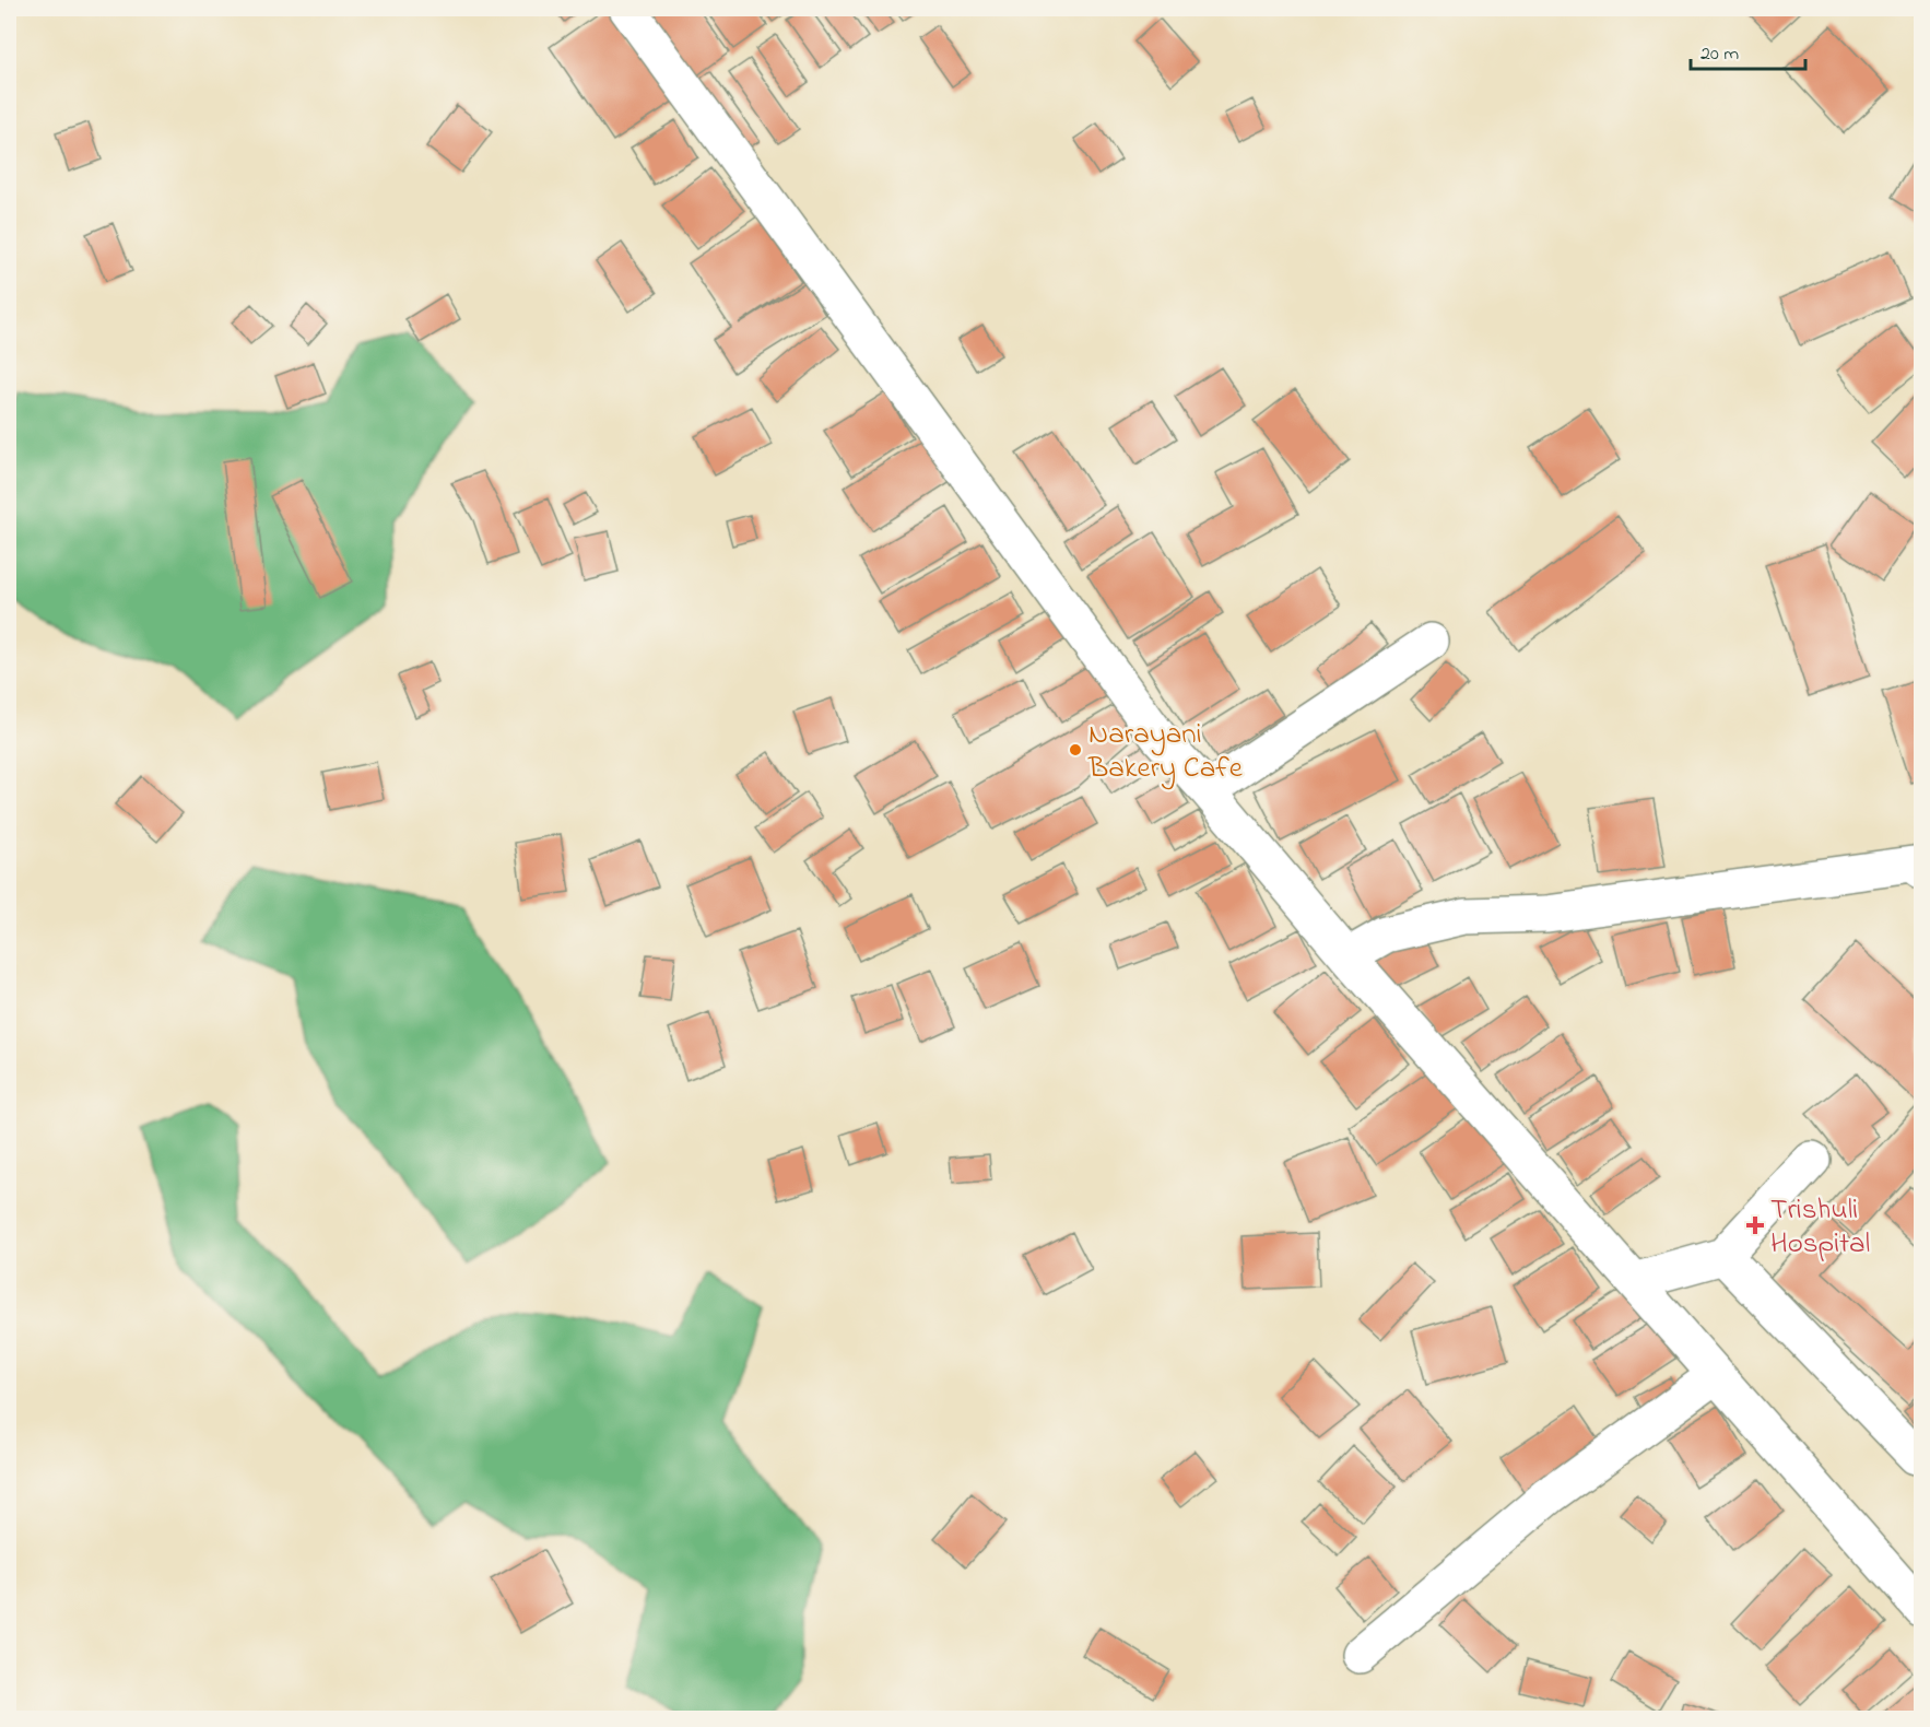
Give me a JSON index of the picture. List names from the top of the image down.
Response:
{
  "places": {
    "other": ["Narayani Bakery Cafe"],
    "health": ["Trishuli Hospital"]
  },
  "scale_bar": "20 m"
}
